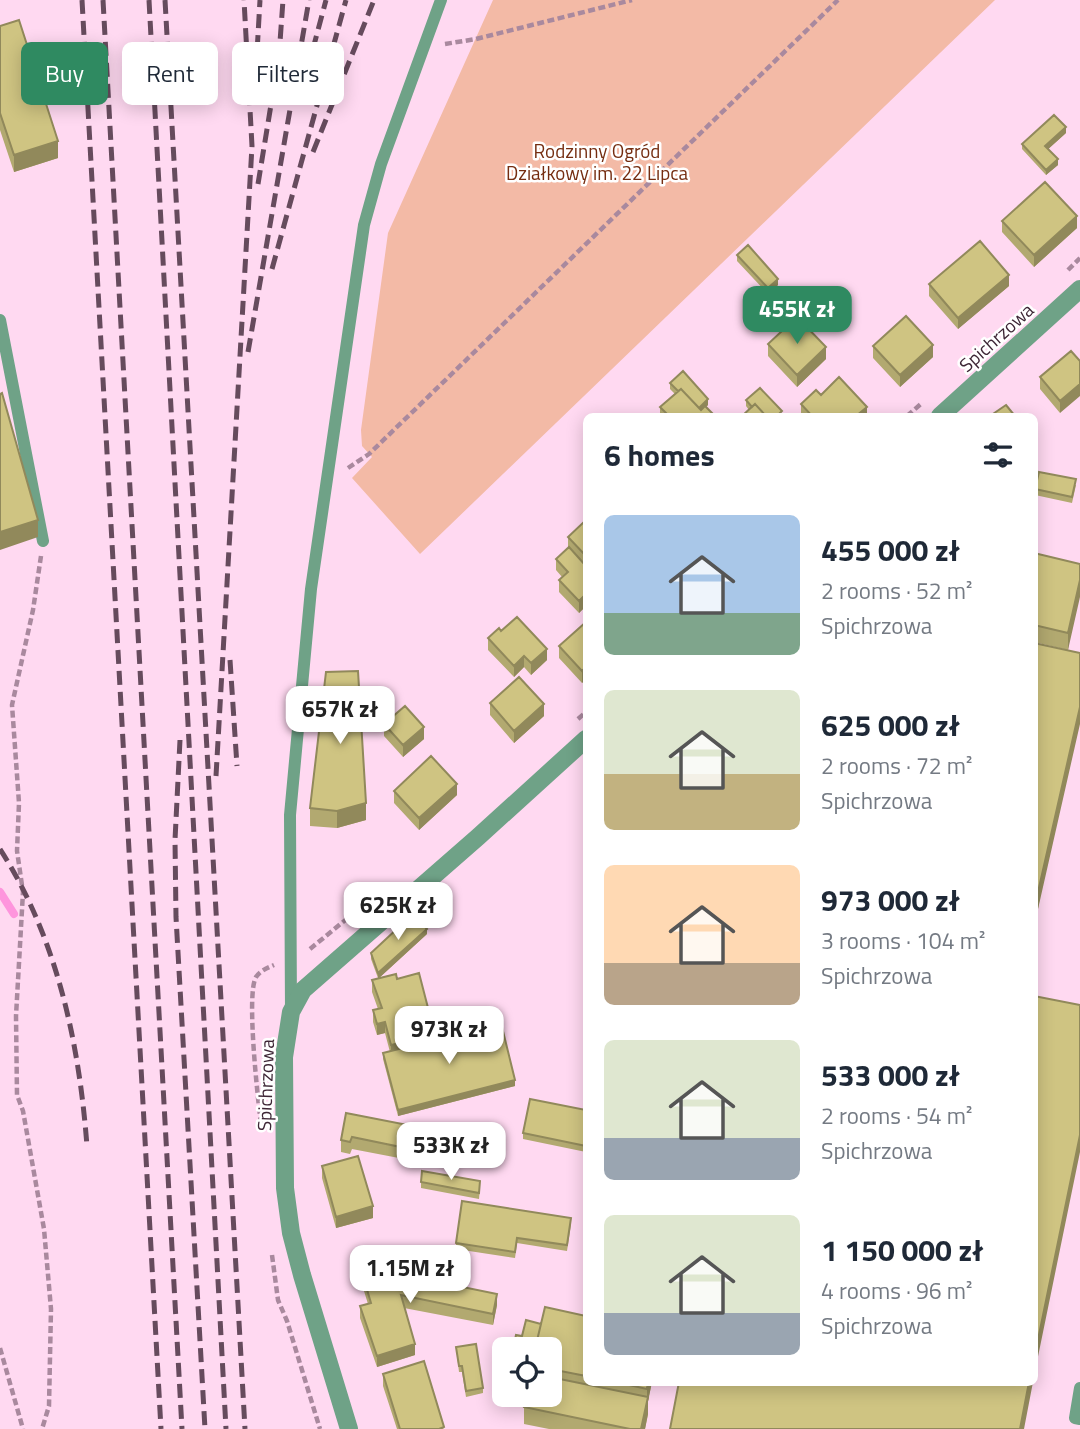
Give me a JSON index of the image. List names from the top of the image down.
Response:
{
  "streets": {
    "street": ["Spichrzowa"]
  },
  "parks": ["Rodzinny Ogród Działkowy im. 22 Lipca"],
  "page": {
    "chip": ["Buy", "Rent", "Filters"],
    "price": [
      "455K zł",
      "657K zł",
      "625K zł",
      "973K zł",
      "533K zł",
      "1.15M zł"
    ],
    "heading": "6 homes",
    "list": [
      {
        "name": "455 000 zł",
        "note": "2 rooms · 52 m² · Spichrzowa"
      },
      {
        "name": "625 000 zł",
        "note": "2 rooms · 72 m² · Spichrzowa"
      },
      {
        "name": "973 000 zł",
        "note": "3 rooms · 104 m² · Spichrzowa"
      },
      {
        "name": "533 000 zł",
        "note": "2 rooms · 54 m² · Spichrzowa"
      },
      {
        "name": "1 150 000 zł",
        "note": "4 rooms · 96 m² · Spichrzowa"
      }
    ]
  }
}
